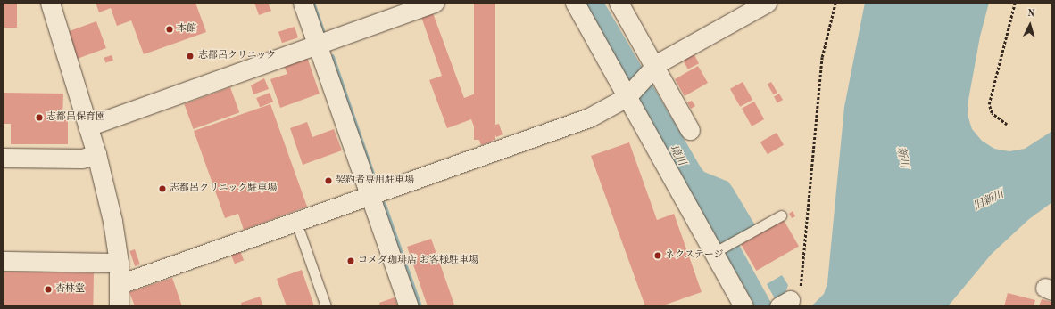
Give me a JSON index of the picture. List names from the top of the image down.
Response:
{
  "water": ["境川", "新川", "旧新川"],
  "places": [
    "本館",
    "志都呂クリニック",
    "志都呂保育園",
    "契約者専用駐車場",
    "志都呂クリニック駐車場",
    "ネクステージ",
    "コメダ珈琲店 お客様駐車場",
    "杏林堂"
  ],
  "north": "top"
}
